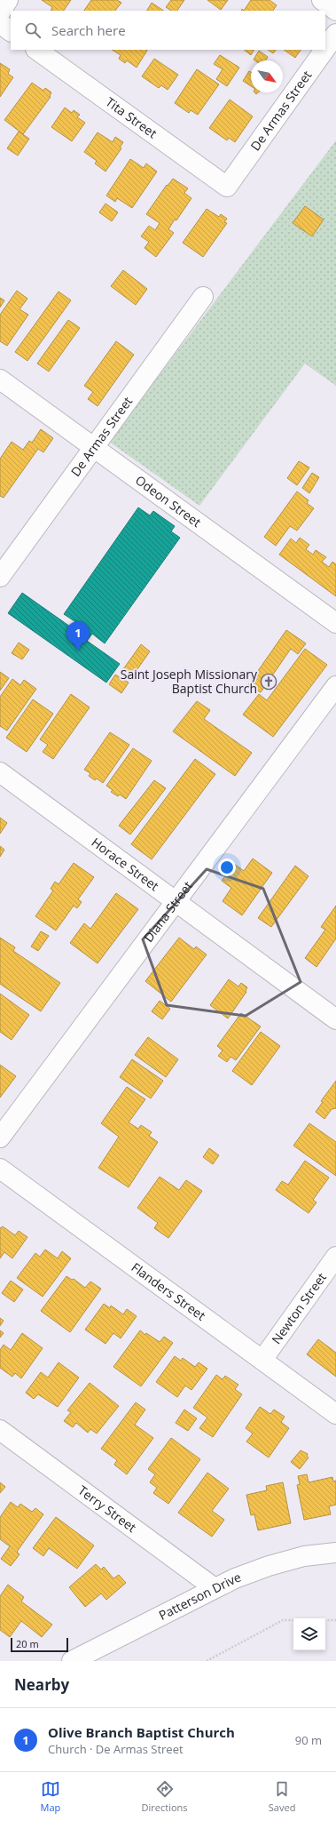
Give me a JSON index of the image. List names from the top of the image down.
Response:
{
  "streets": {
    "street": [
      "De Armas Street",
      "Tita Street",
      "Odeon Street",
      "Horace Street",
      "Diana Street",
      "Flanders Street",
      "Newton Street",
      "Terry Street",
      "Patterson Drive"
    ]
  },
  "crossings": [
    ["De Armas Street", "Tita Street"],
    ["De Armas Street", "Odeon Street"],
    ["Horace Street", "Diana Street"],
    ["Flanders Street", "Newton Street"],
    ["Terry Street", "Patterson Drive"]
  ],
  "places": {
    "church": ["Saint Joseph Missionary Baptist Church"]
  },
  "scale_bar": "20 m",
  "north": "bottom right",
  "page": {
    "search": "Search here",
    "pins": "1",
    "scale": "20 m",
    "heading": "Nearby",
    "list": [
      {
        "mark": "1",
        "name": "Olive Branch Baptist Church",
        "note": "Church · De Armas Street",
        "value": "90 m"
      }
    ],
    "nav": ["Map", "Directions", "Saved"]
  }
}
